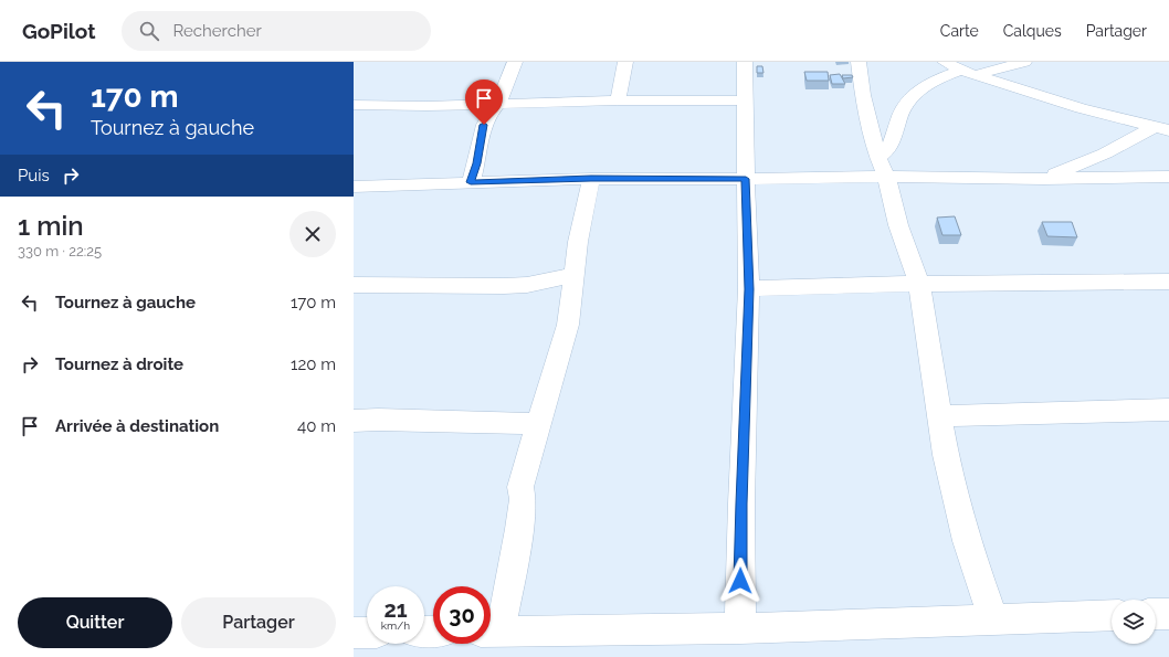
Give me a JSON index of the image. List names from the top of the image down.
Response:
{
  "page": {
    "header": "GoPilot",
    "search": "Rechercher",
    "nav": ["Carte", "Calques", "Partager"],
    "turn": ["170 m", "Tournez à gauche"],
    "then": "Puis",
    "heading": ["1 min", "330 m · 22:25"],
    "list": [
      {
        "name": "Tournez à gauche",
        "value": "170 m"
      },
      {
        "name": "Tournez à droite",
        "value": "120 m"
      },
      {
        "name": "Arrivée à destination",
        "value": "40 m"
      }
    ],
    "speed": "21 km/h",
    "limit": "30",
    "buttons": ["Quitter", "Partager"]
  }
}
